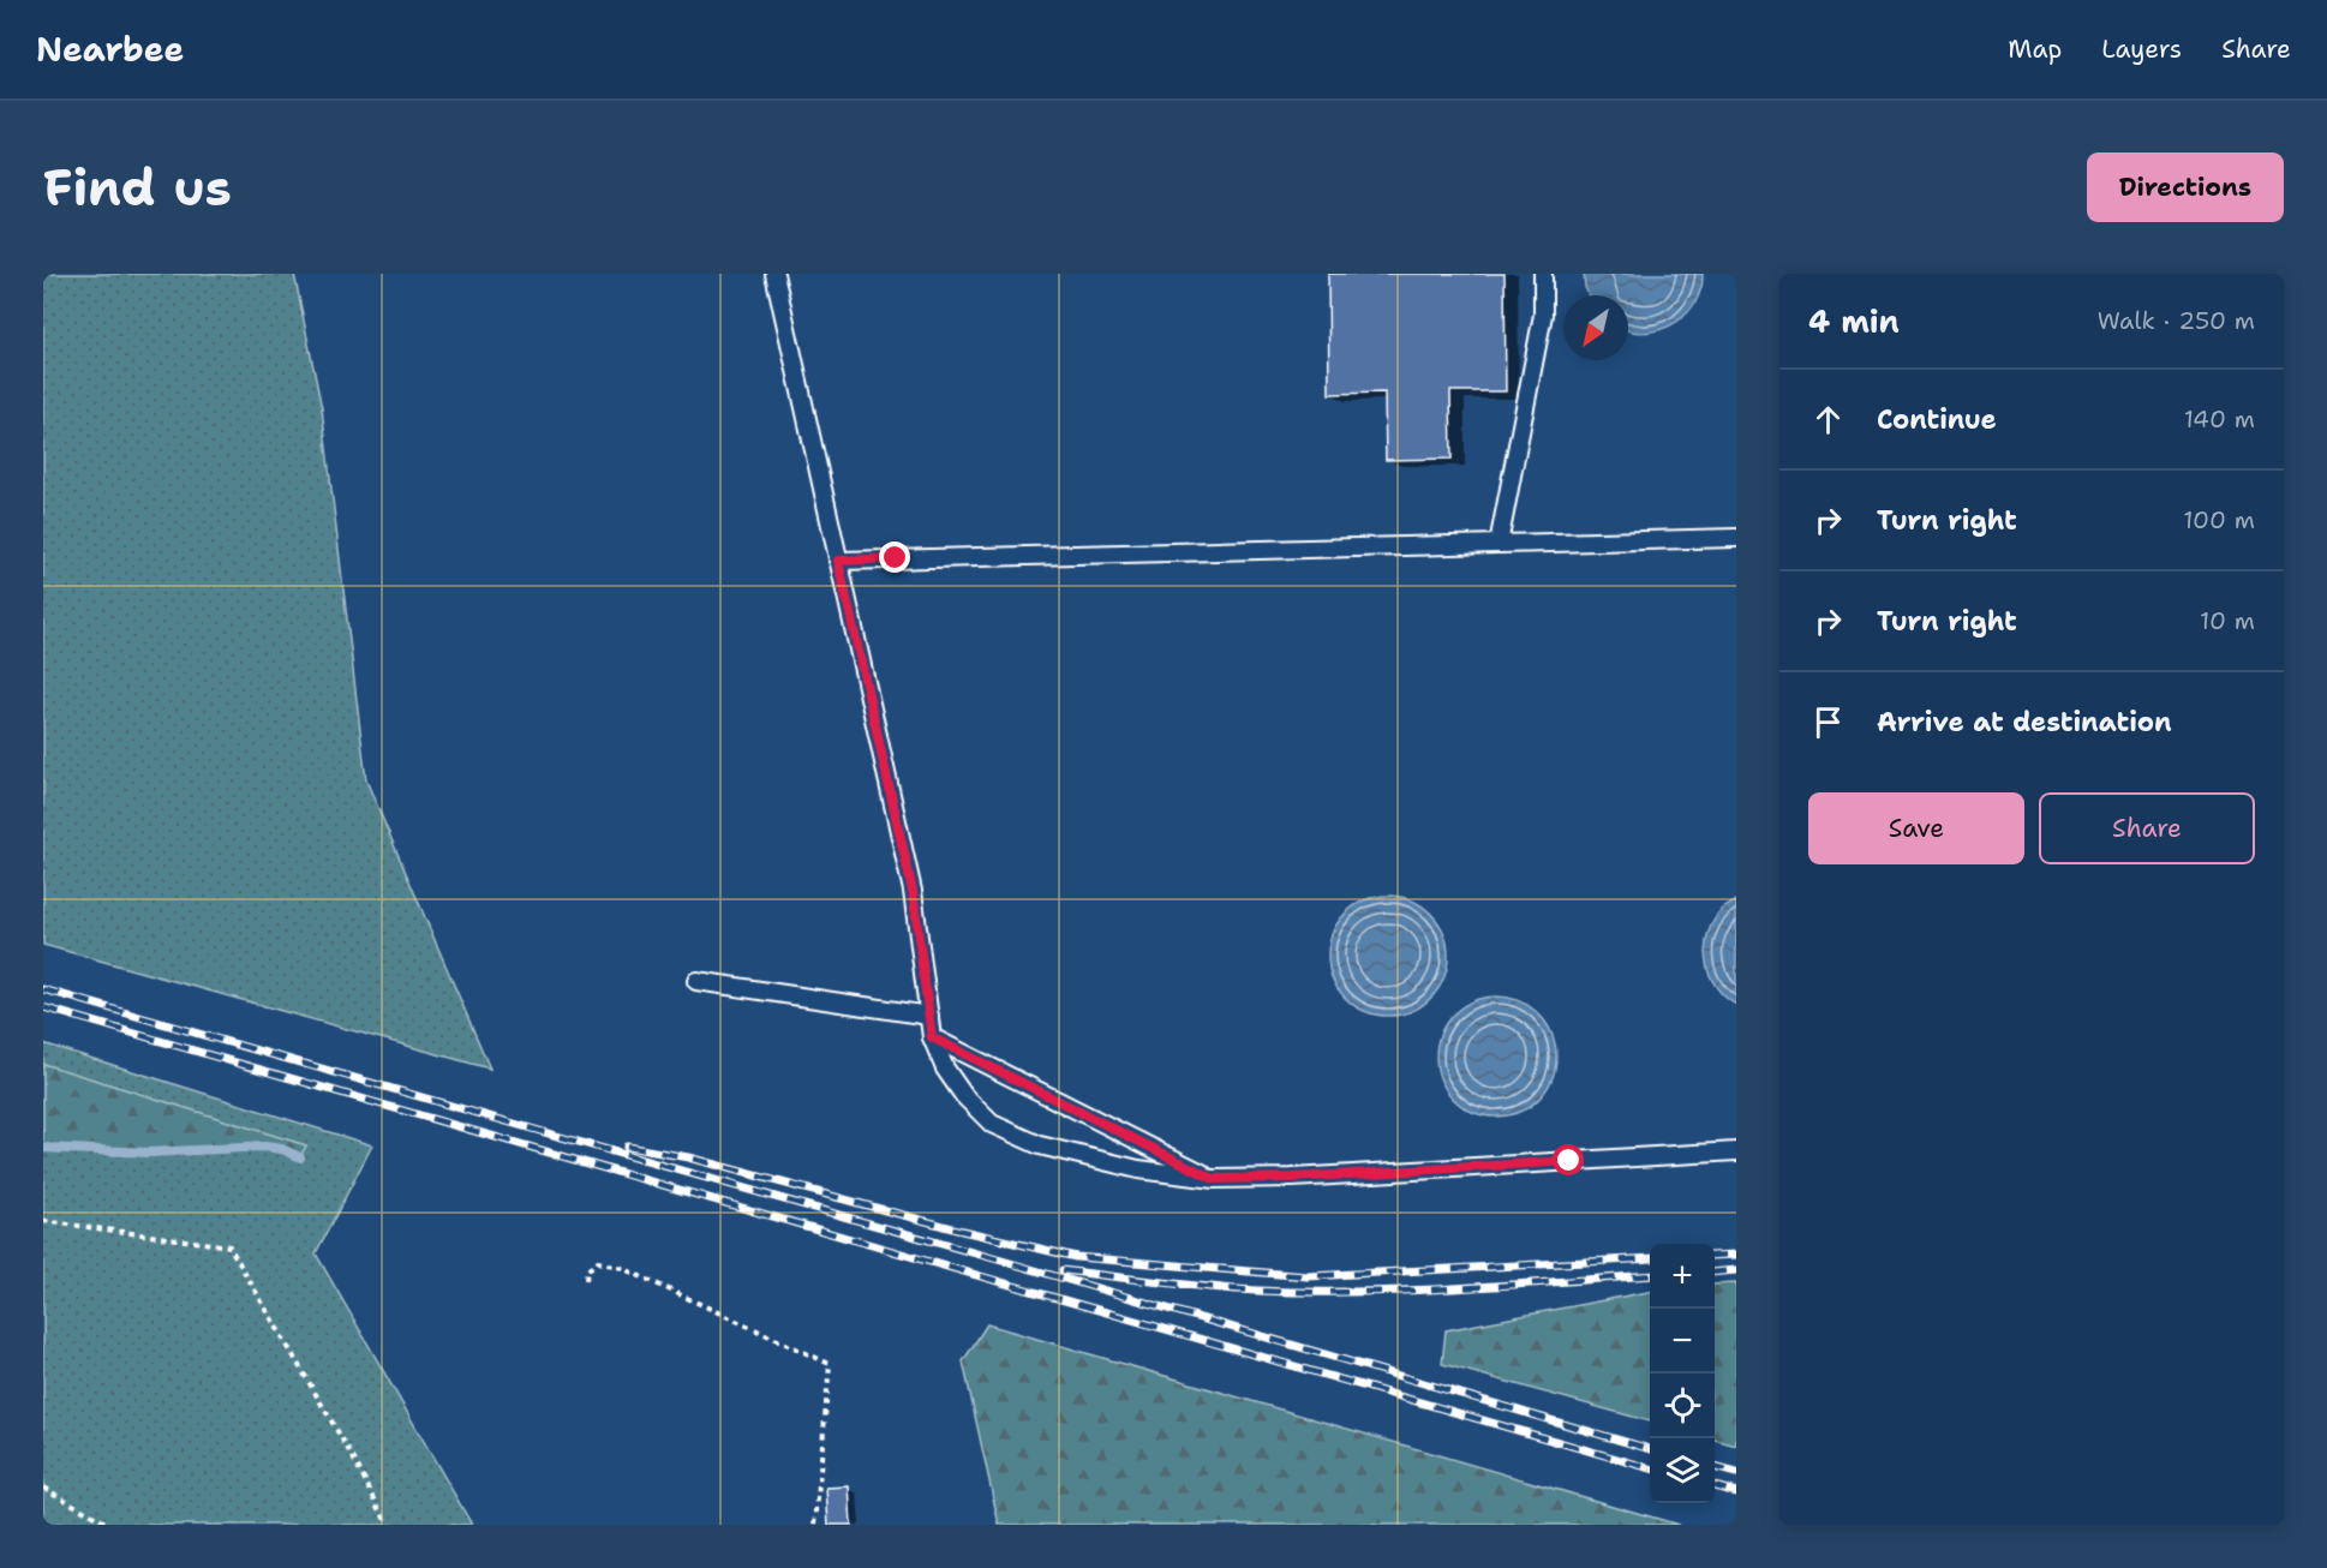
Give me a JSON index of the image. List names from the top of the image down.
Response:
{
  "north": "bottom left",
  "page": {
    "header": "Nearbee",
    "nav": ["Map", "Layers", "Share"],
    "buttons": [
      "Directions",
      ["Save", "Share"]
    ],
    "title": "Find us",
    "heading": ["4 min", "Walk · 250 m"],
    "list": [
      ["Continue", "140 m"],
      ["Turn right", "100 m"],
      ["Turn right", "10 m"],
      "Arrive at destination"
    ],
    "map_buttons": ["+", "−"]
  }
}
